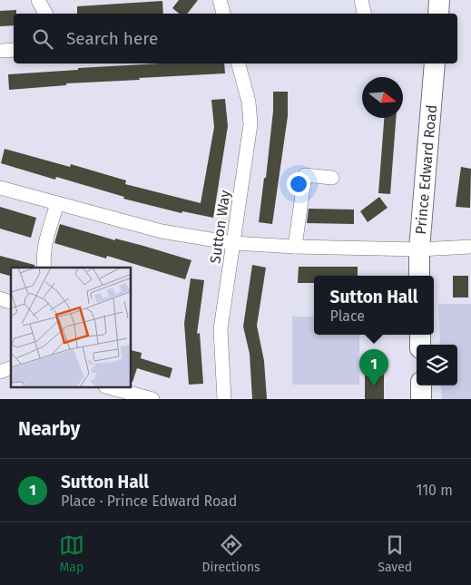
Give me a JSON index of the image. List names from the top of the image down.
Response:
{
  "streets": {
    "main road": ["Prince Edward Road"],
    "street": ["Sutton Way"]
  },
  "north": "right",
  "page": {
    "search": "Search here",
    "popup": ["Sutton Hall", "Place"],
    "pins": "1",
    "heading": "Nearby",
    "list": [
      {
        "mark": "1",
        "name": "Sutton Hall",
        "note": "Place · Prince Edward Road",
        "value": "110 m"
      }
    ],
    "nav": ["Map", "Directions", "Saved"]
  }
}
